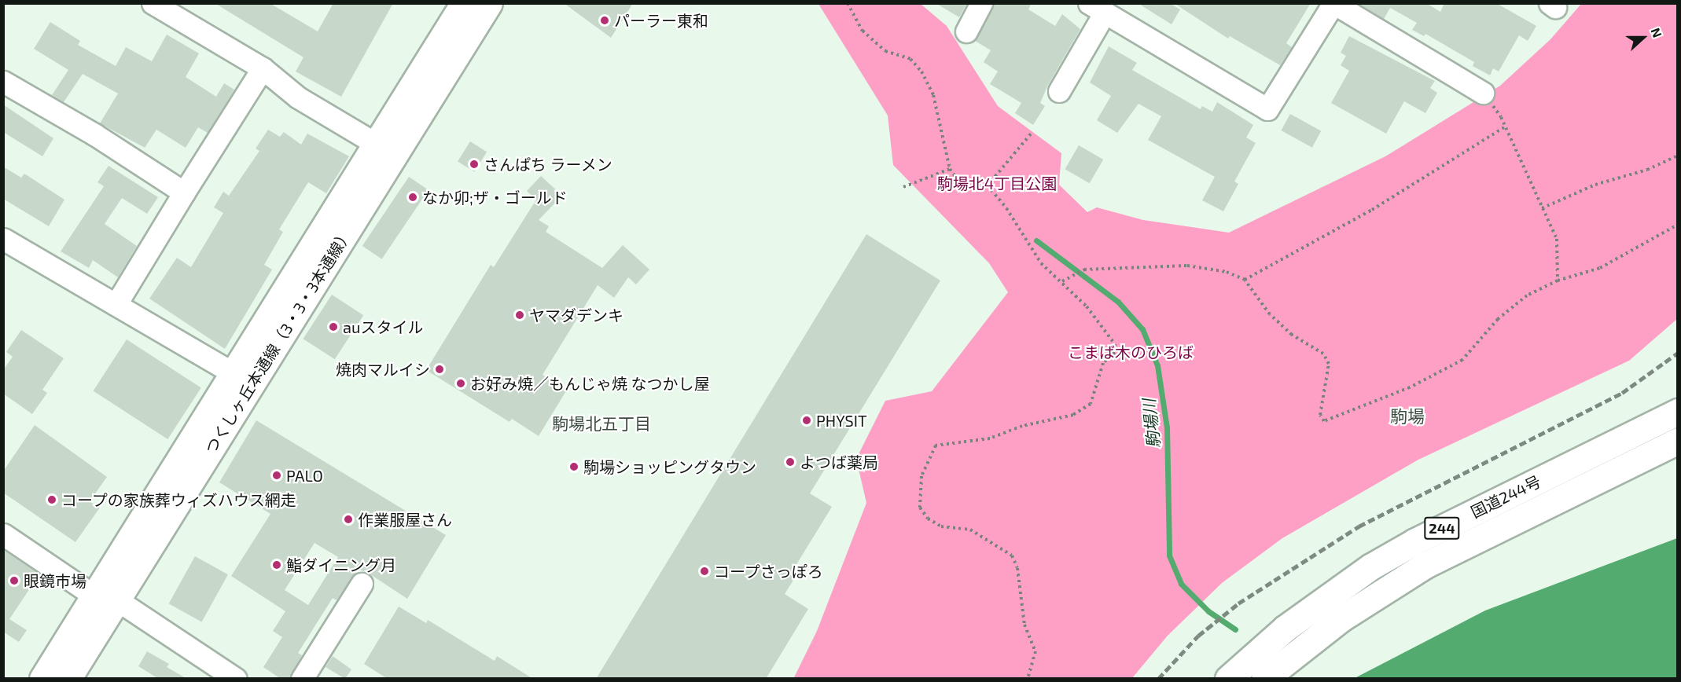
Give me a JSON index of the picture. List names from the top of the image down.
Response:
{
  "streets": {
    "main road": ["つくしヶ丘本通線（3・3・3本通線）", "国道244号", "244"]
  },
  "districts": ["駒場", "駒場北五丁目"],
  "water": ["駒場川"],
  "parks": ["駒場北4丁目公園", "こまば木のひろば"],
  "places": [
    "パーラー東和",
    "さんぱち ラーメン",
    "なか卯;ザ・ゴールド",
    "ヤマダデンキ",
    "auスタイル",
    "焼肉マルイシ",
    "お好み焼／もんじゃ焼 なつかし屋",
    "PHYSIT",
    "よつば薬局",
    "駒場ショッピングタウン",
    "PALO",
    "コープの家族葬ウィズハウス網走",
    "作業服屋さん",
    "鮨ダイニング月",
    "コープさっぽろ",
    "眼鏡市場"
  ],
  "north": "right"
}
